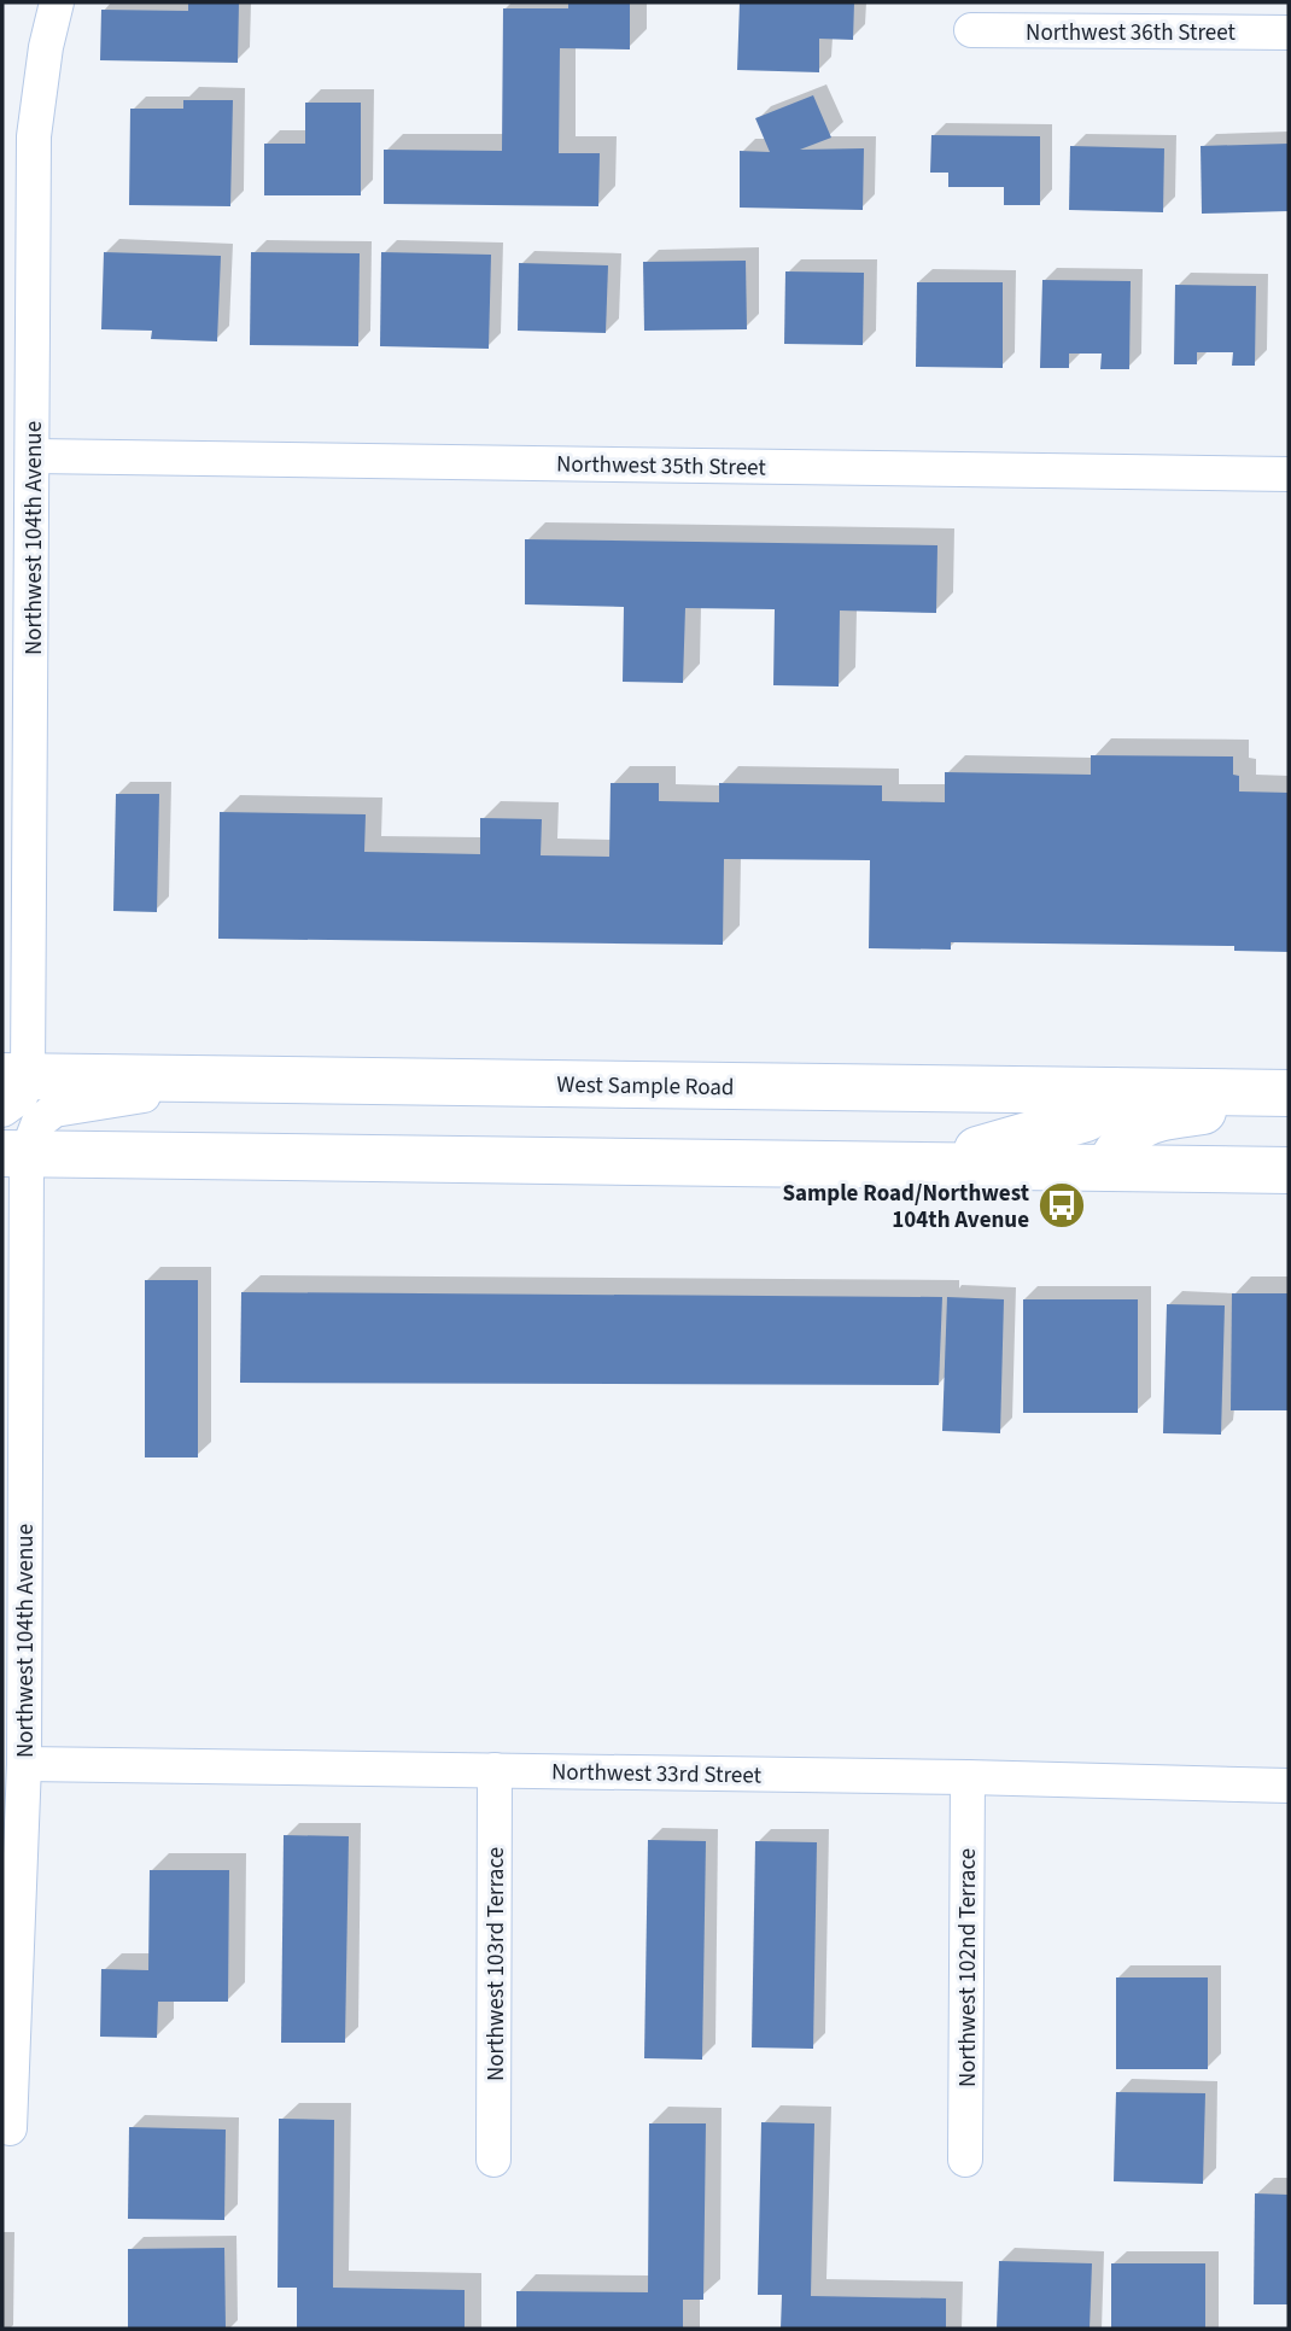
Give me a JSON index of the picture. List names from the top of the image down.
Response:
{
  "streets": {
    "main road": ["West Sample Road"],
    "street": [
      "Northwest 36th Street",
      "Northwest 35th Street",
      "Northwest 104th Avenue",
      "Northwest 33rd Street",
      "Northwest 103rd Terrace",
      "Northwest 102nd Terrace"
    ]
  },
  "crossings": [
    ["Northwest 35th Street", "Northwest 104th Avenue"],
    ["Northwest 104th Avenue", "West Sample Road"],
    ["Northwest 104th Avenue", "Northwest 33rd Street"],
    ["Northwest 33rd Street", "Northwest 103rd Terrace"],
    ["Northwest 33rd Street", "Northwest 102nd Terrace"]
  ],
  "places": {
    "bus stop": ["Sample Road/Northwest 104th Avenue"]
  }
}
